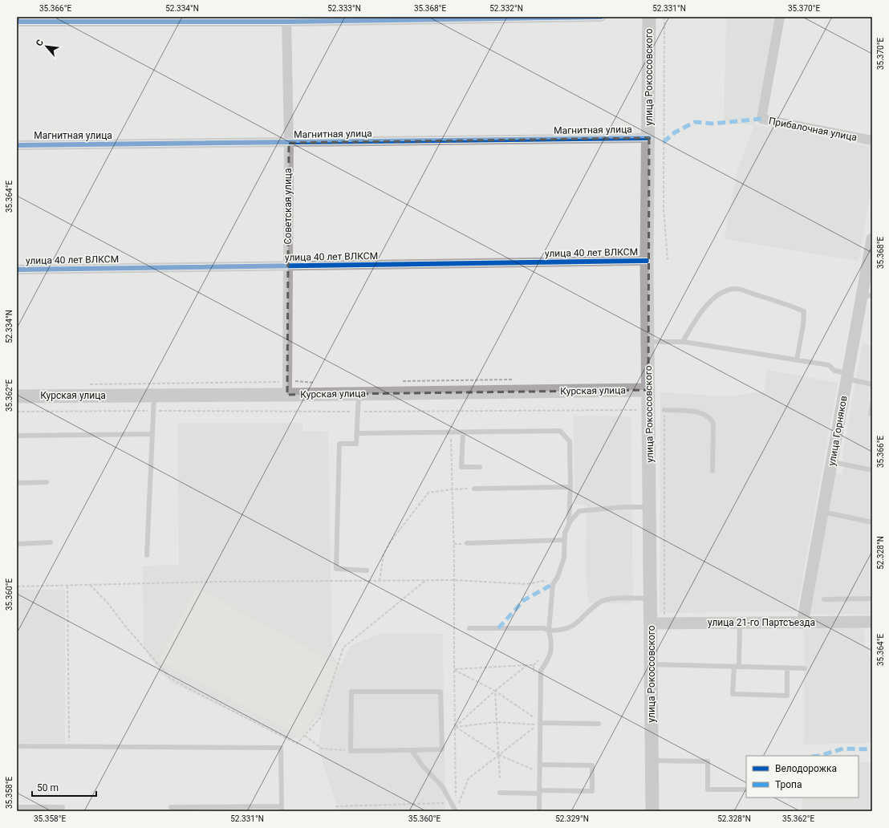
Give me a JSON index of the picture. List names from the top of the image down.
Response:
{
  "streets": {
    "main road": ["улица Рокоссовского", "Курская улица"],
    "street": [
      "Прибалочная улица",
      "Магнитная улица",
      "Советская улица",
      "улица 40 лет ВЛКСМ",
      "улица Горняков",
      "улица 21-го Партсъезда"
    ]
  },
  "crossings": [
    ["улица Рокоссовского", "Магнитная улица"],
    ["улица Рокоссовского", "улица 40 лет ВЛКСМ"],
    ["улица Рокоссовского", "Курская улица"],
    ["улица Рокоссовского", "улица 21-го Партсъезда"],
    ["Магнитная улица", "Советская улица"],
    ["Советская улица", "улица 40 лет ВЛКСМ"],
    ["Советская улица", "Курская улица"],
    ["улица Горняков", "улица 21-го Партсъезда"]
  ],
  "legend": ["Велодорожка", "Тропа"],
  "scale_bar": "50 m",
  "north": "top left",
  "coordinates": [
    "35.366°E",
    "52.334°N",
    "52.333°N",
    "35.368°E",
    "52.332°N",
    "52.331°N",
    "35.370°E",
    "35.364°E",
    "35.362°E",
    "52.328°N",
    "35.360°E",
    "35.358°E",
    "52.329°N"
  ]
}
